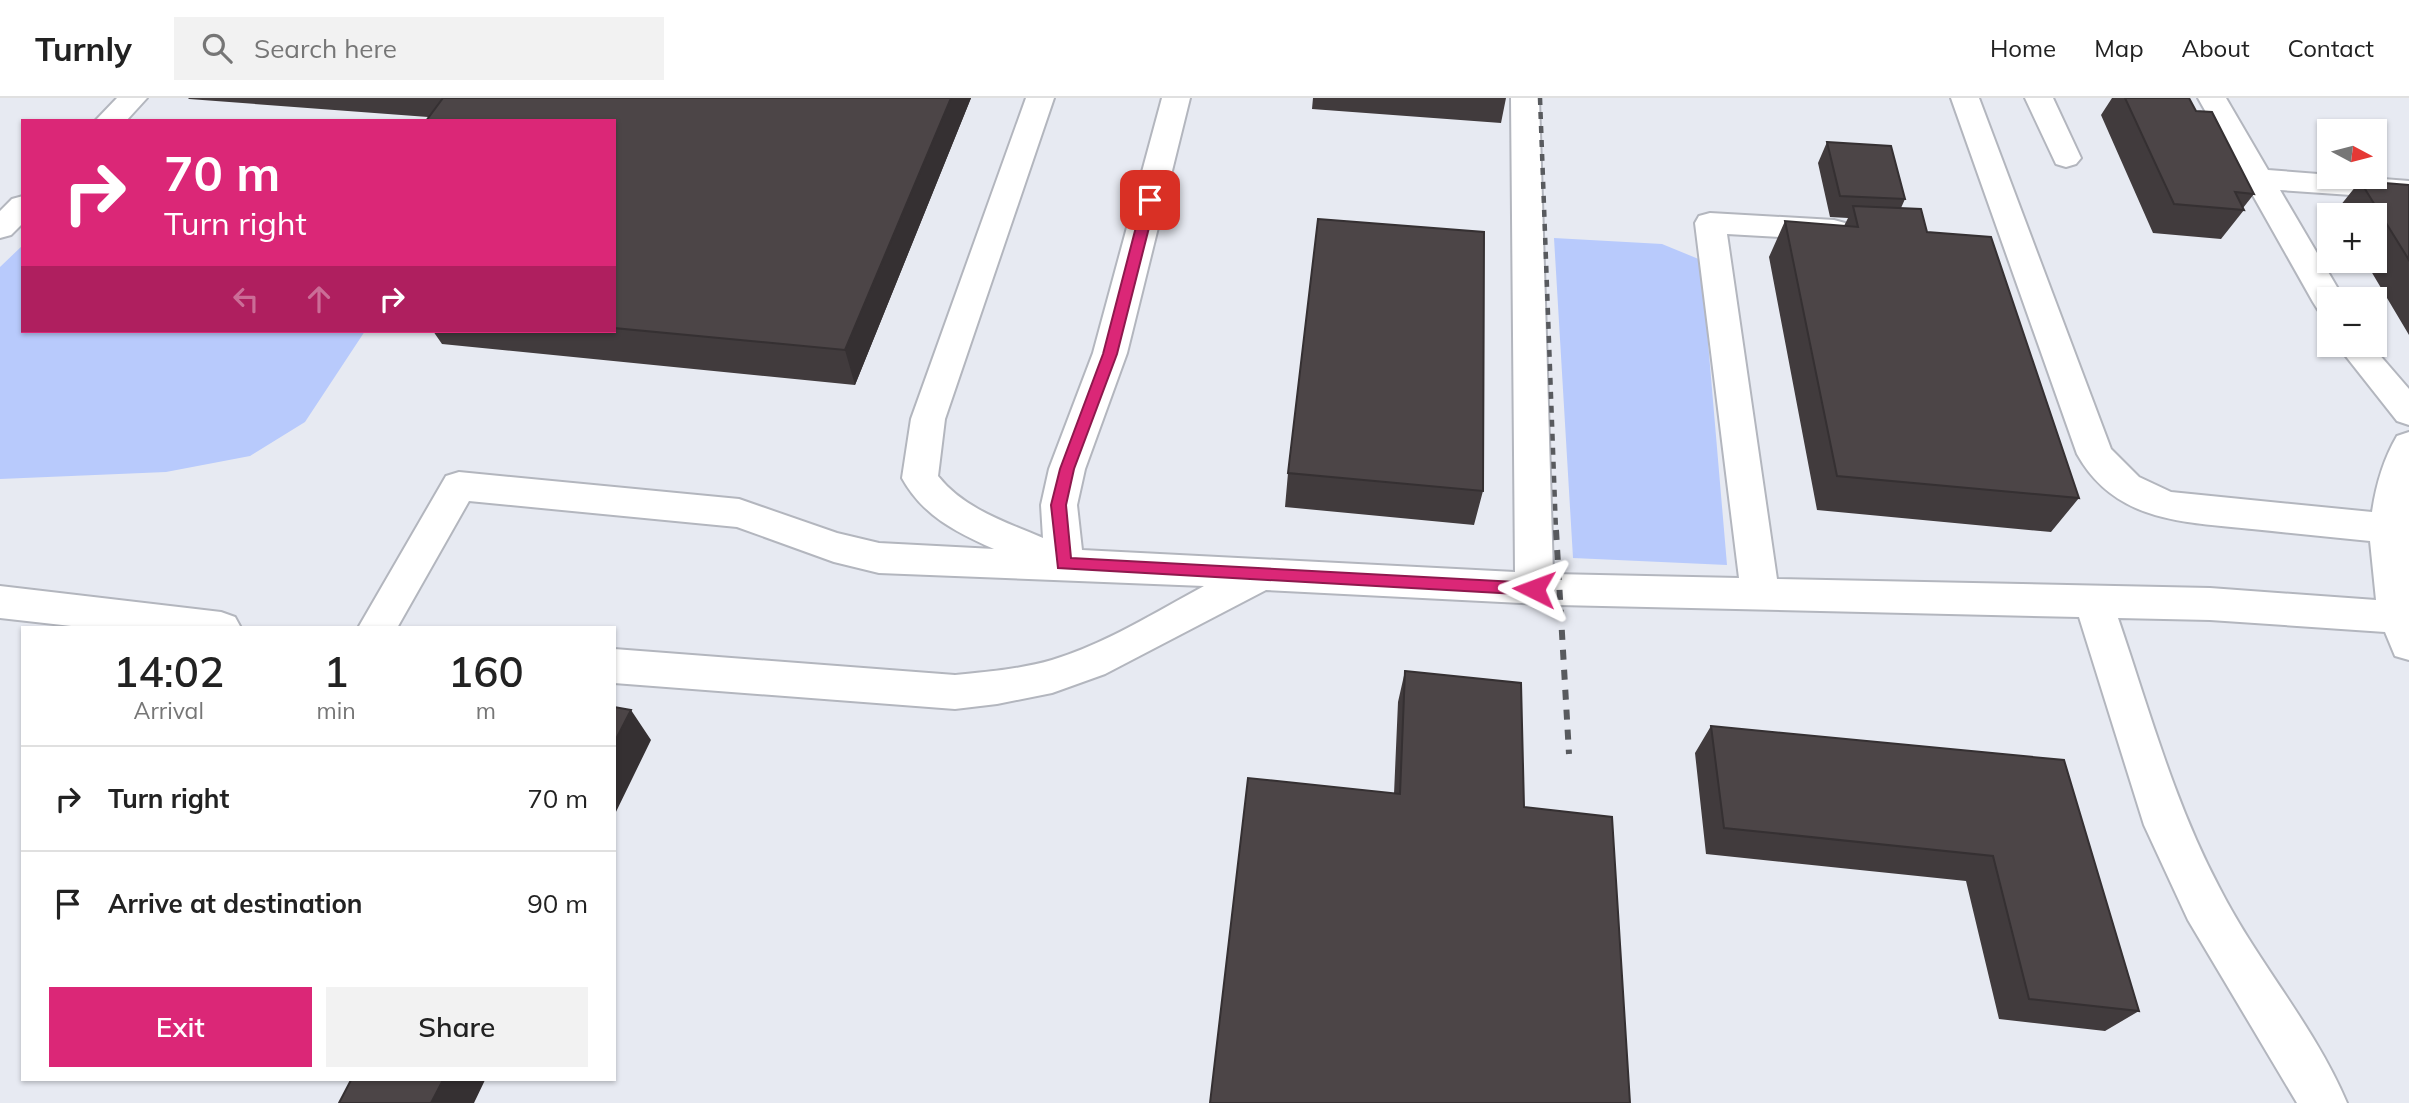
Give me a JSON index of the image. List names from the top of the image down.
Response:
{
  "north": "right",
  "page": {
    "header": "Turnly",
    "search": "Search here",
    "nav": [
      "Home",
      "Map",
      "About",
      "Contact"
    ],
    "map_buttons": ["+", "−"],
    "turn": ["70 m", "Turn right"],
    "eta": [
      "14:02",
      "Arrival",
      "1",
      "min",
      "160",
      "m"
    ],
    "list": [
      {
        "name": "Turn right",
        "value": "70 m"
      },
      {
        "name": "Arrive at destination",
        "value": "90 m"
      }
    ],
    "buttons": ["Exit", "Share"]
  }
}
